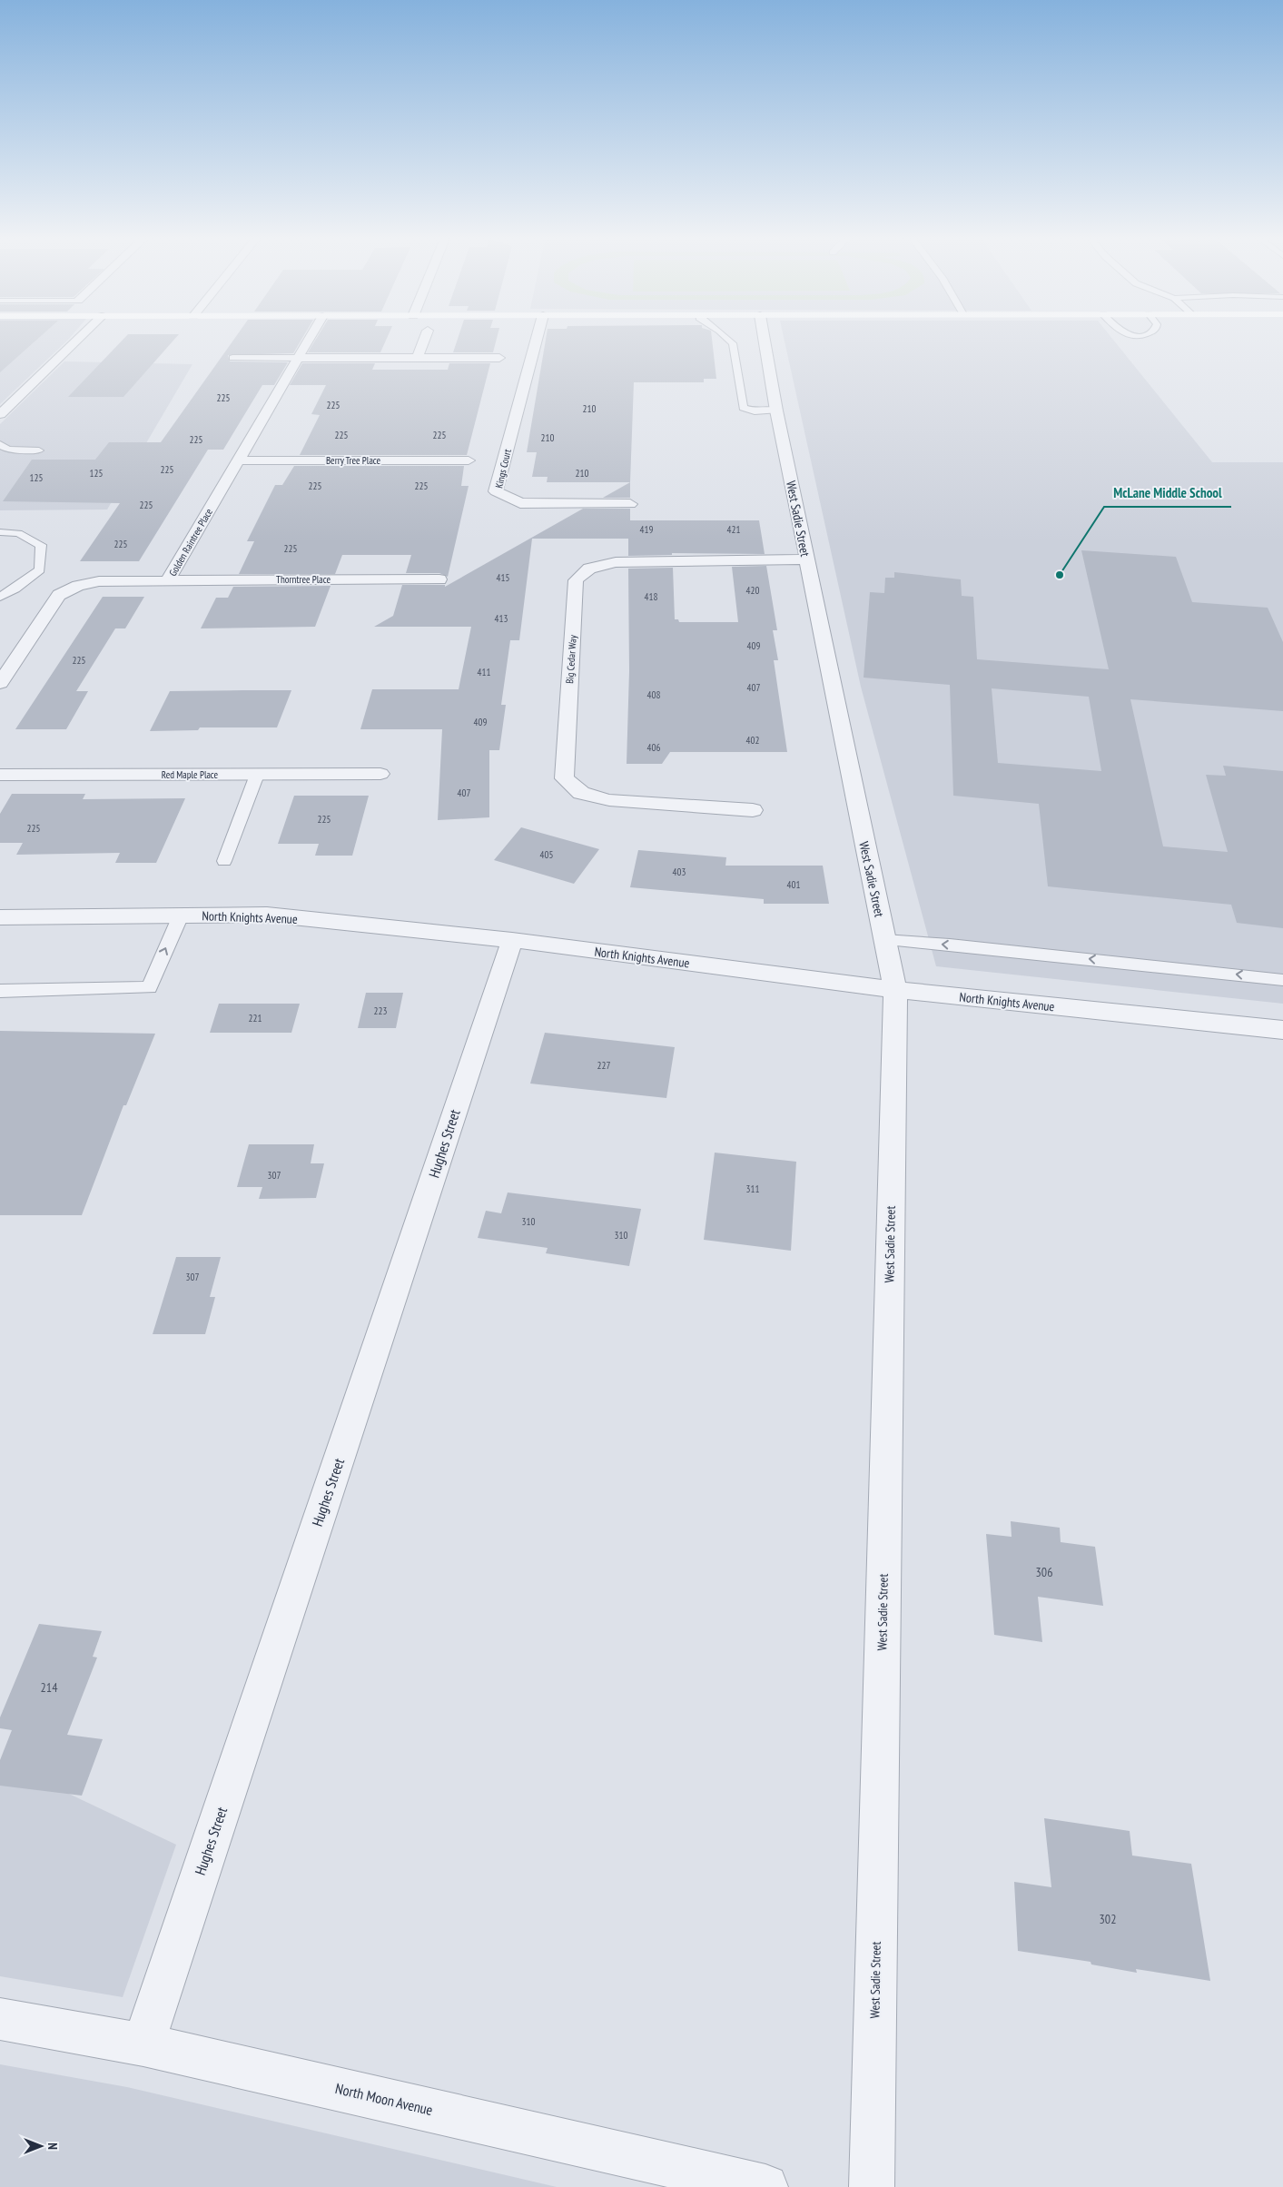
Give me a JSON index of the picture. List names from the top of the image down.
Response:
{
  "streets": {
    "street": [
      "Berry Tree Place",
      "Kings Court",
      "West Sadie Street",
      "Golden Raintree Place",
      "Thorntree Place",
      "Big Cedar Way",
      "Red Maple Place",
      "North Knights Avenue",
      "Hughes Street",
      "North Moon Avenue"
    ]
  },
  "crossings": [
    ["Berry Tree Place", "Golden Raintree Place"],
    ["West Sadie Street", "Big Cedar Way"],
    ["West Sadie Street", "North Knights Avenue"],
    ["Golden Raintree Place", "Thorntree Place"],
    ["North Knights Avenue", "Hughes Street"],
    ["Hughes Street", "North Moon Avenue"]
  ],
  "places": ["McLane Middle School"],
  "house_numbers": [
    "225",
    "225",
    "210",
    "225",
    "225",
    "210",
    "225",
    "225",
    "125",
    "210",
    "125",
    "225",
    "225",
    "225",
    "419",
    "421",
    "225",
    "225",
    "415",
    "420",
    "418",
    "413",
    "409",
    "225",
    "411",
    "407",
    "408",
    "409",
    "402",
    "406",
    "407",
    "225",
    "225",
    "405",
    "403",
    "401",
    "223",
    "221",
    "227",
    "307",
    "311",
    "310",
    "310",
    "307",
    "306",
    "214",
    "302"
  ],
  "north": "right"
}
